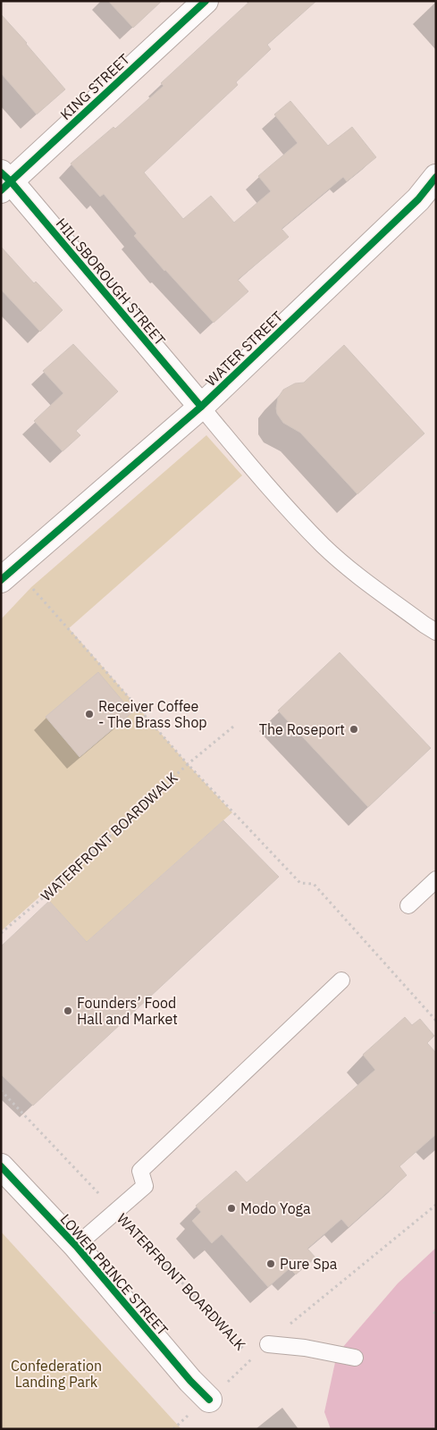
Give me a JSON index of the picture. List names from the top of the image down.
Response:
{
  "streets": {
    "street": [
      "KING STREET",
      "HILLSBOROUGH STREET",
      "WATER STREET",
      "LOWER PRINCE STREET"
    ],
    "path": ["WATERFRONT BOARDWALK"]
  },
  "crossings": [
    ["KING STREET", "HILLSBOROUGH STREET"],
    ["HILLSBOROUGH STREET", "WATER STREET"]
  ],
  "parks": ["Confederation Landing Park"],
  "places": [
    "Receiver Coffee - The Brass Shop",
    "The Roseport",
    "Founders’ Food Hall and Market",
    "Modo Yoga",
    "Pure Spa"
  ]
}
